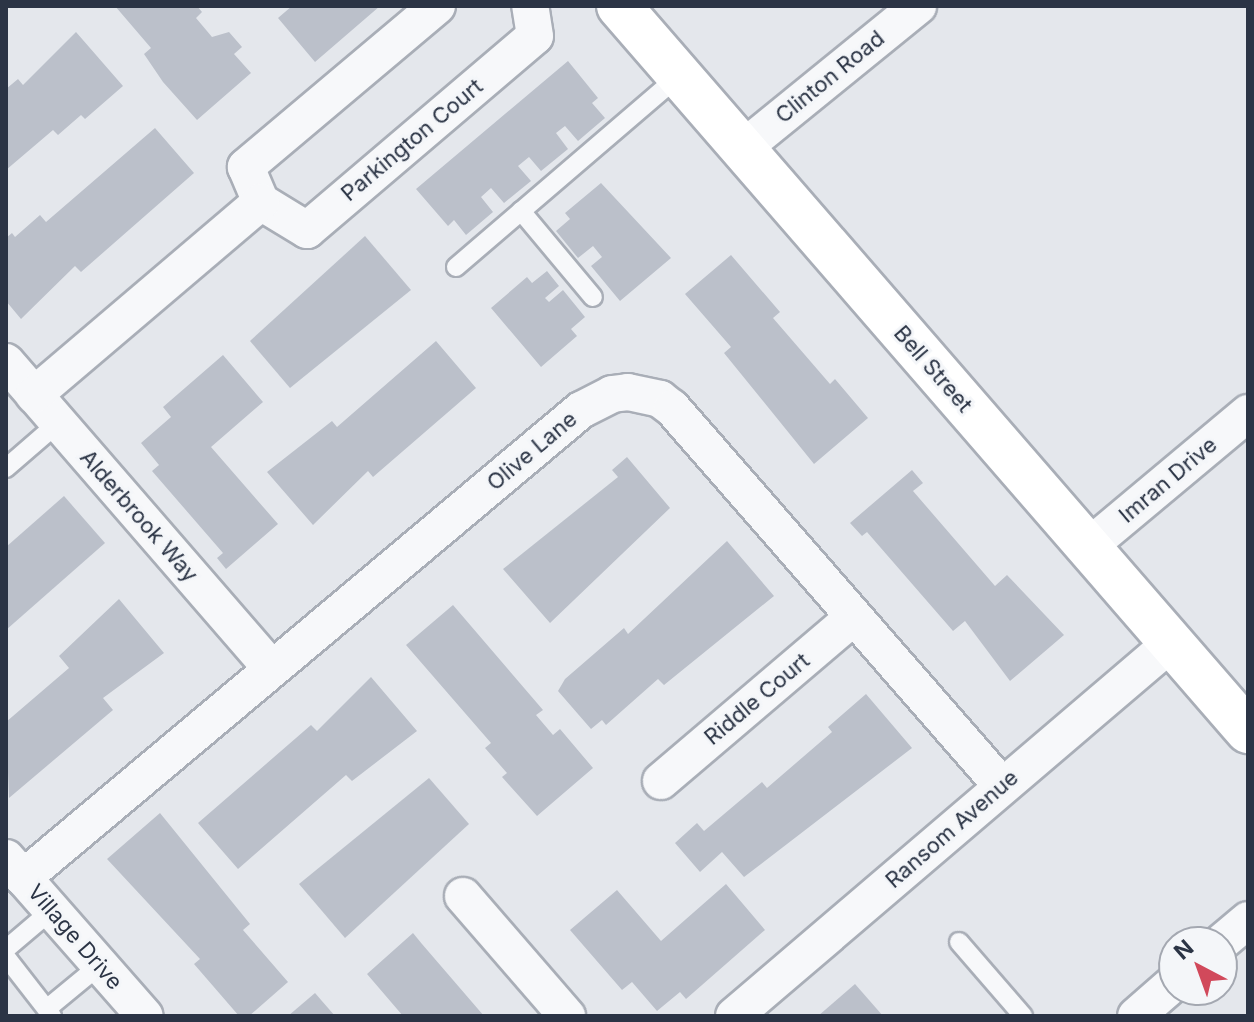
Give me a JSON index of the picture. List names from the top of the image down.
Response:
{
  "streets": {
    "street": [
      "Clinton Road",
      "Parkington Court",
      "Bell Street",
      "Olive Lane",
      "Imran Drive",
      "Alderbrook Way",
      "Riddle Court",
      "Ransom Avenue",
      "Village Drive"
    ]
  },
  "crossings": [
    ["Clinton Road", "Bell Street"],
    ["Bell Street", "Imran Drive"],
    ["Bell Street", "Ransom Avenue"],
    ["Olive Lane", "Alderbrook Way"],
    ["Olive Lane", "Riddle Court"],
    ["Olive Lane", "Ransom Avenue"],
    ["Olive Lane", "Village Drive"]
  ],
  "north": "top left"
}
